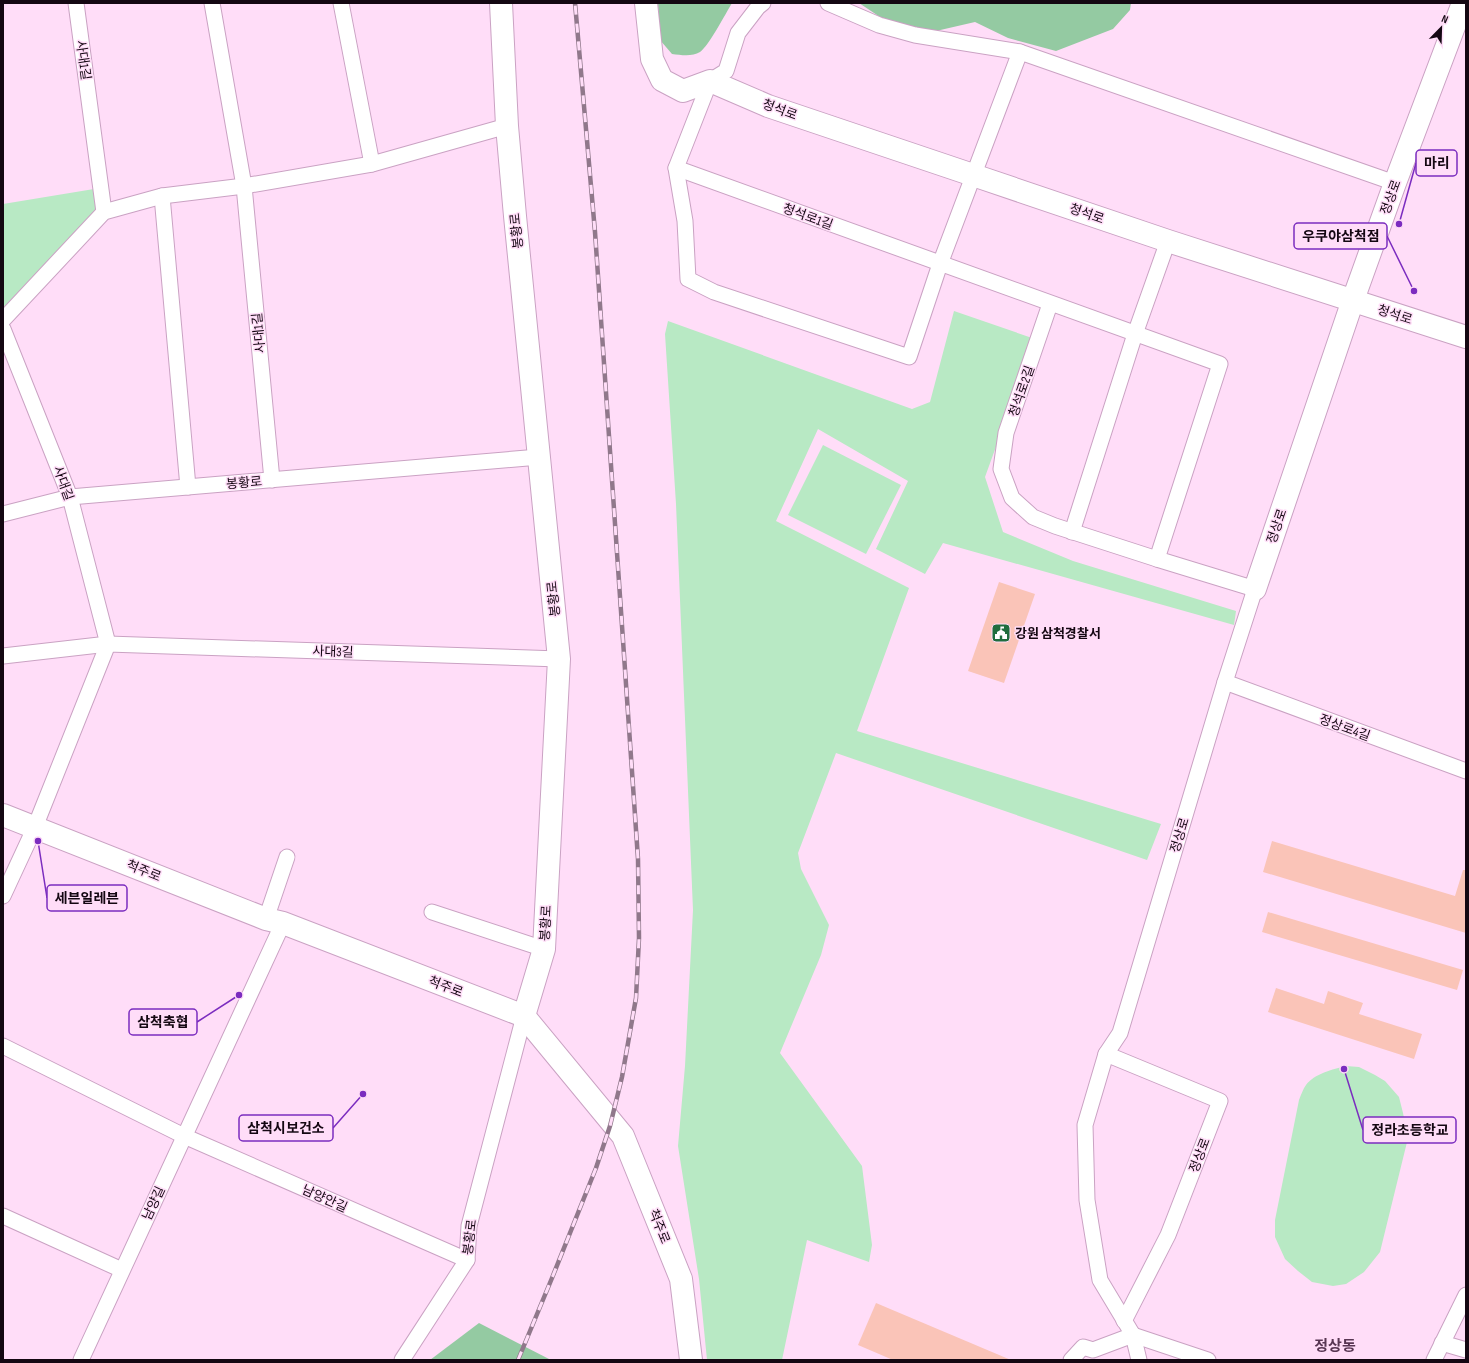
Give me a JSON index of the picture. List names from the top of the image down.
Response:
{
  "streets": {
    "street": [
      "사대1길",
      "청석로",
      "정상로",
      "청석로1길",
      "봉황로",
      "청석로2길",
      "사대길",
      "사대3길",
      "정상로4길",
      "척주로",
      "남양안길",
      "남양길"
    ]
  },
  "crossings": [
    ["사대1길", "봉황로"],
    ["청석로", "정상로"],
    ["정상로", "청석로2길"],
    ["정상로", "정상로4길"],
    ["청석로1길", "청석로2길"],
    ["봉황로", "사대길"],
    ["봉황로", "사대3길"],
    ["봉황로", "척주로"],
    ["봉황로", "남양안길"],
    ["사대길", "사대3길"],
    ["남양안길", "남양길"]
  ],
  "districts": ["정상동"],
  "places": {
    "other": [
      "마리",
      "우쿠야삼척점",
      "세븐일레븐",
      "삼척축협",
      "정라초등학교",
      "삼척시보건소"
    ],
    "public building": ["강원 삼척경찰서"]
  },
  "north": "top right"
}
